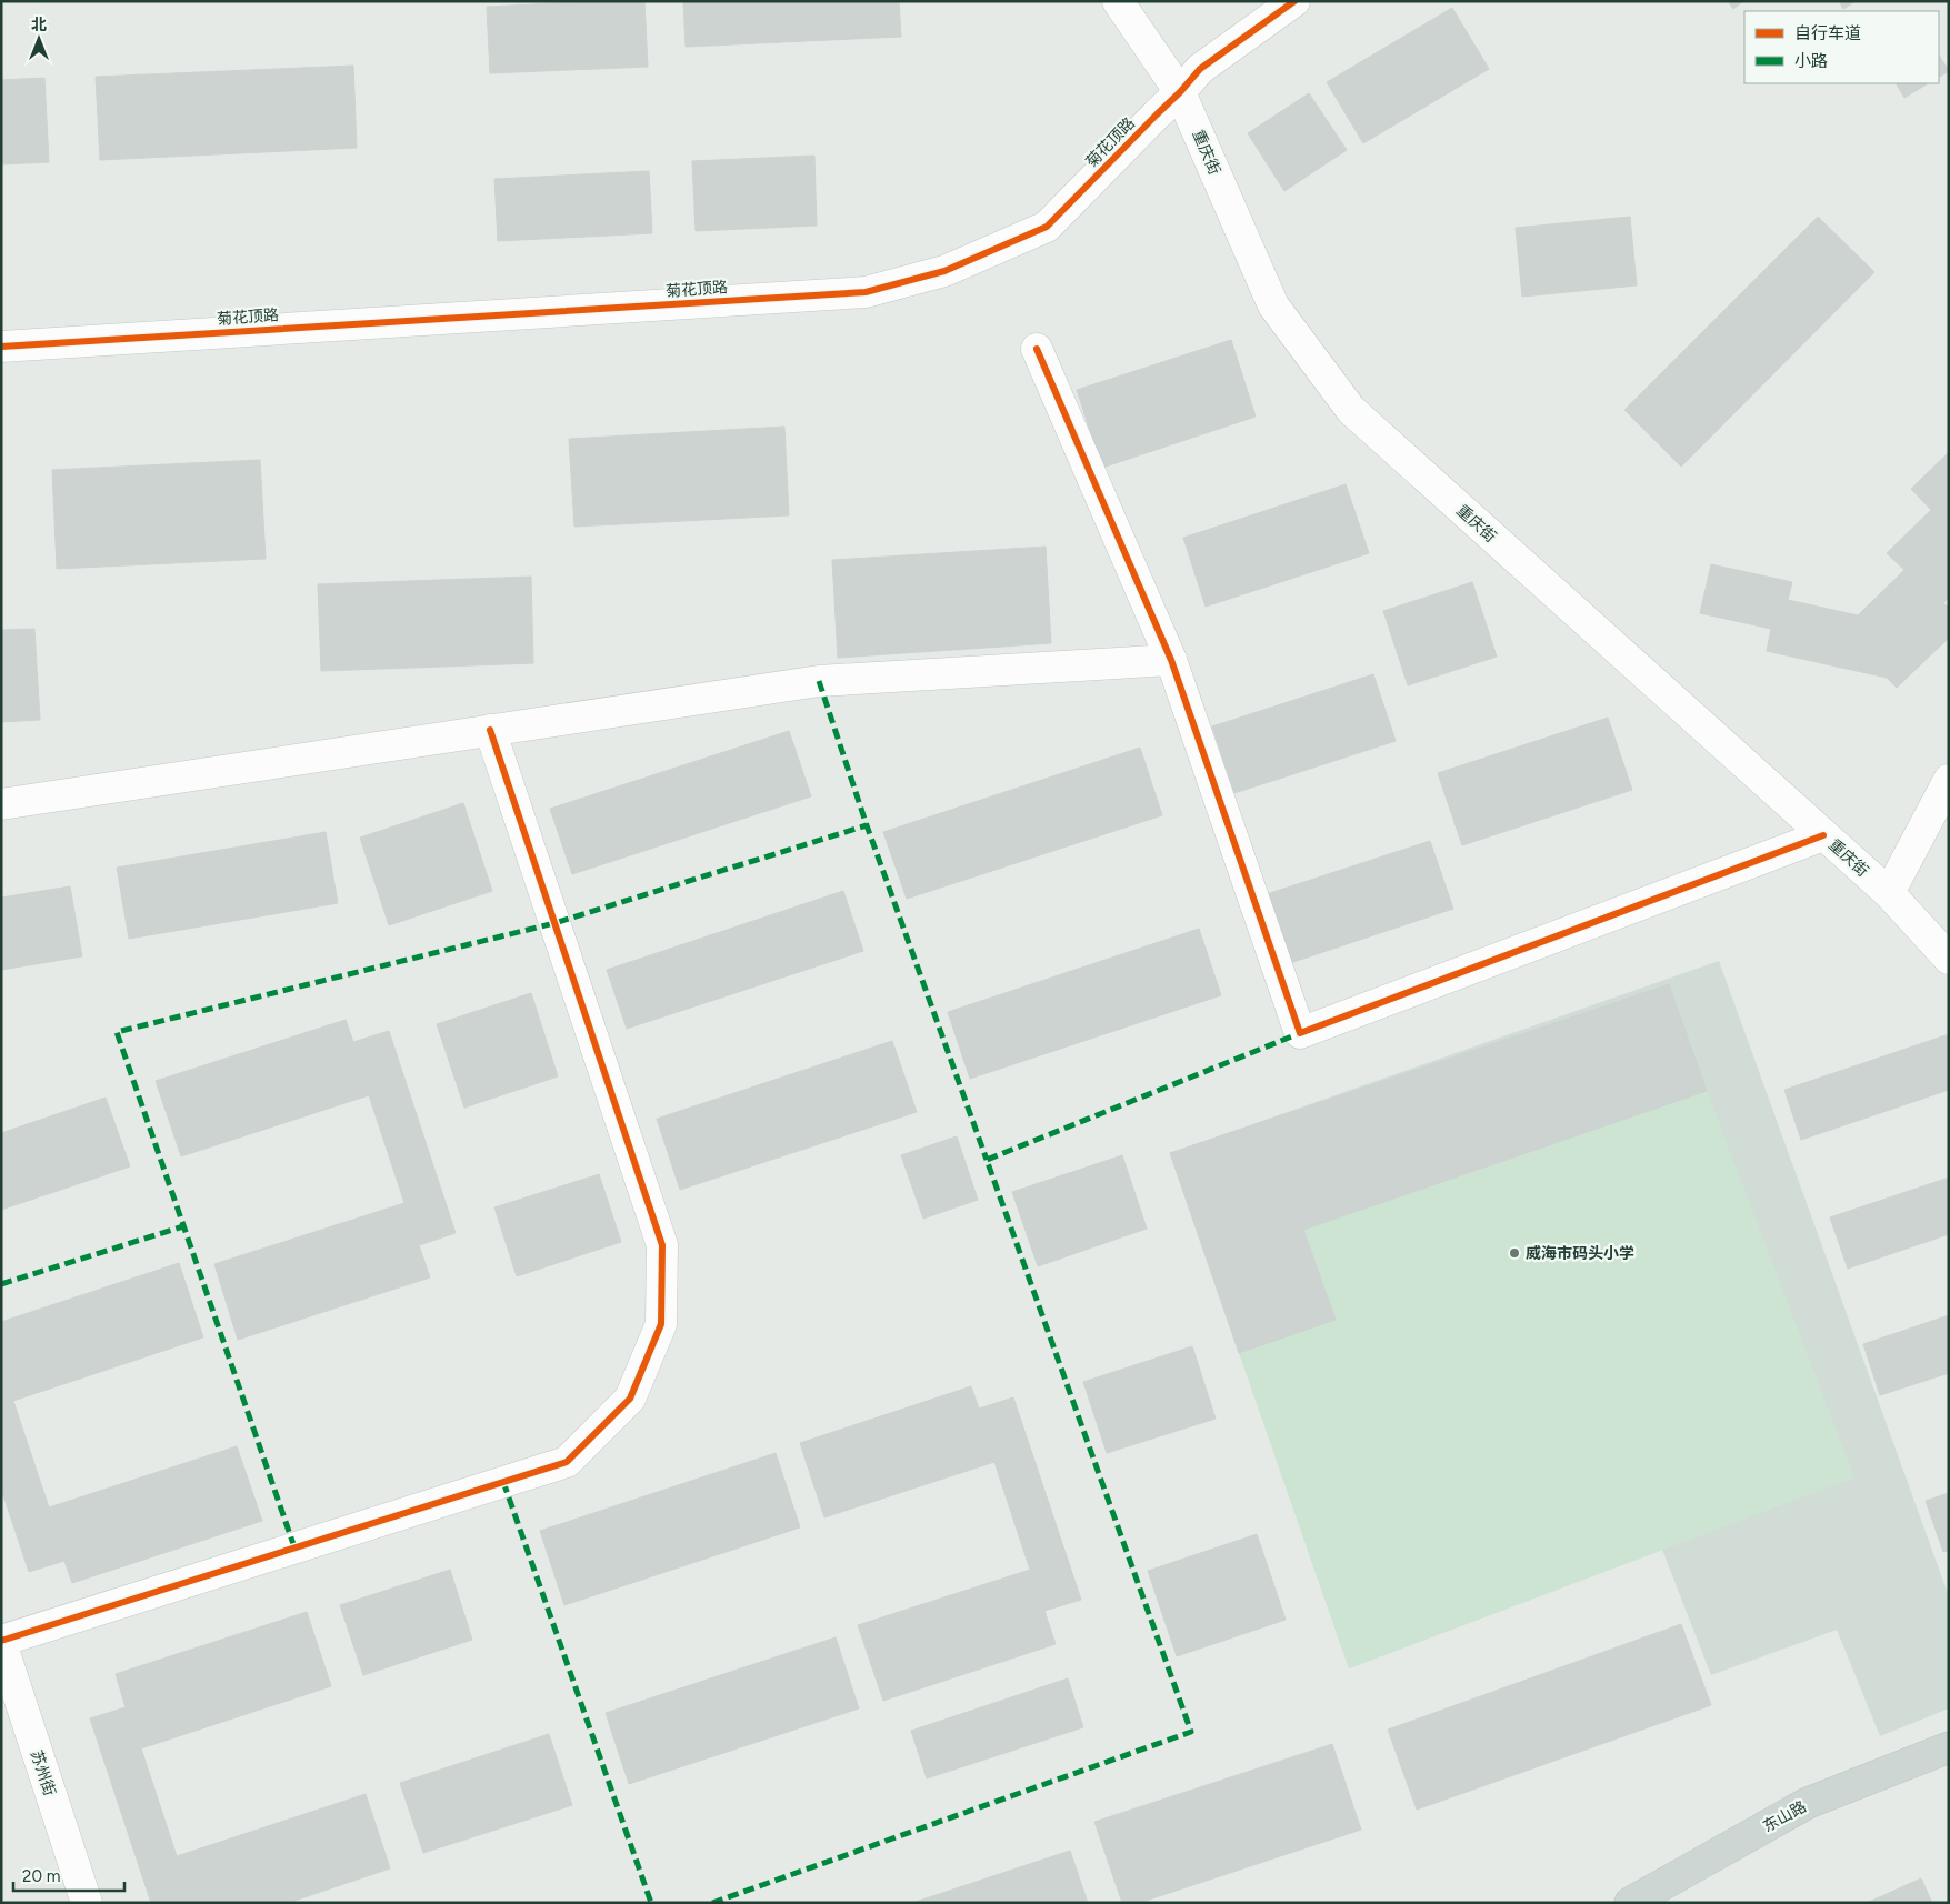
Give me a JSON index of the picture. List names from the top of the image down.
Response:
{
  "streets": {
    "main road": ["东山路"],
    "street": ["菊花顶路", "重庆街", "苏州街"]
  },
  "crossings": [
    ["菊花顶路", "重庆街"]
  ],
  "places": ["威海市码头小学"],
  "legend": ["自行车道", "小路"],
  "scale_bar": "20 m",
  "north": "top"
}
